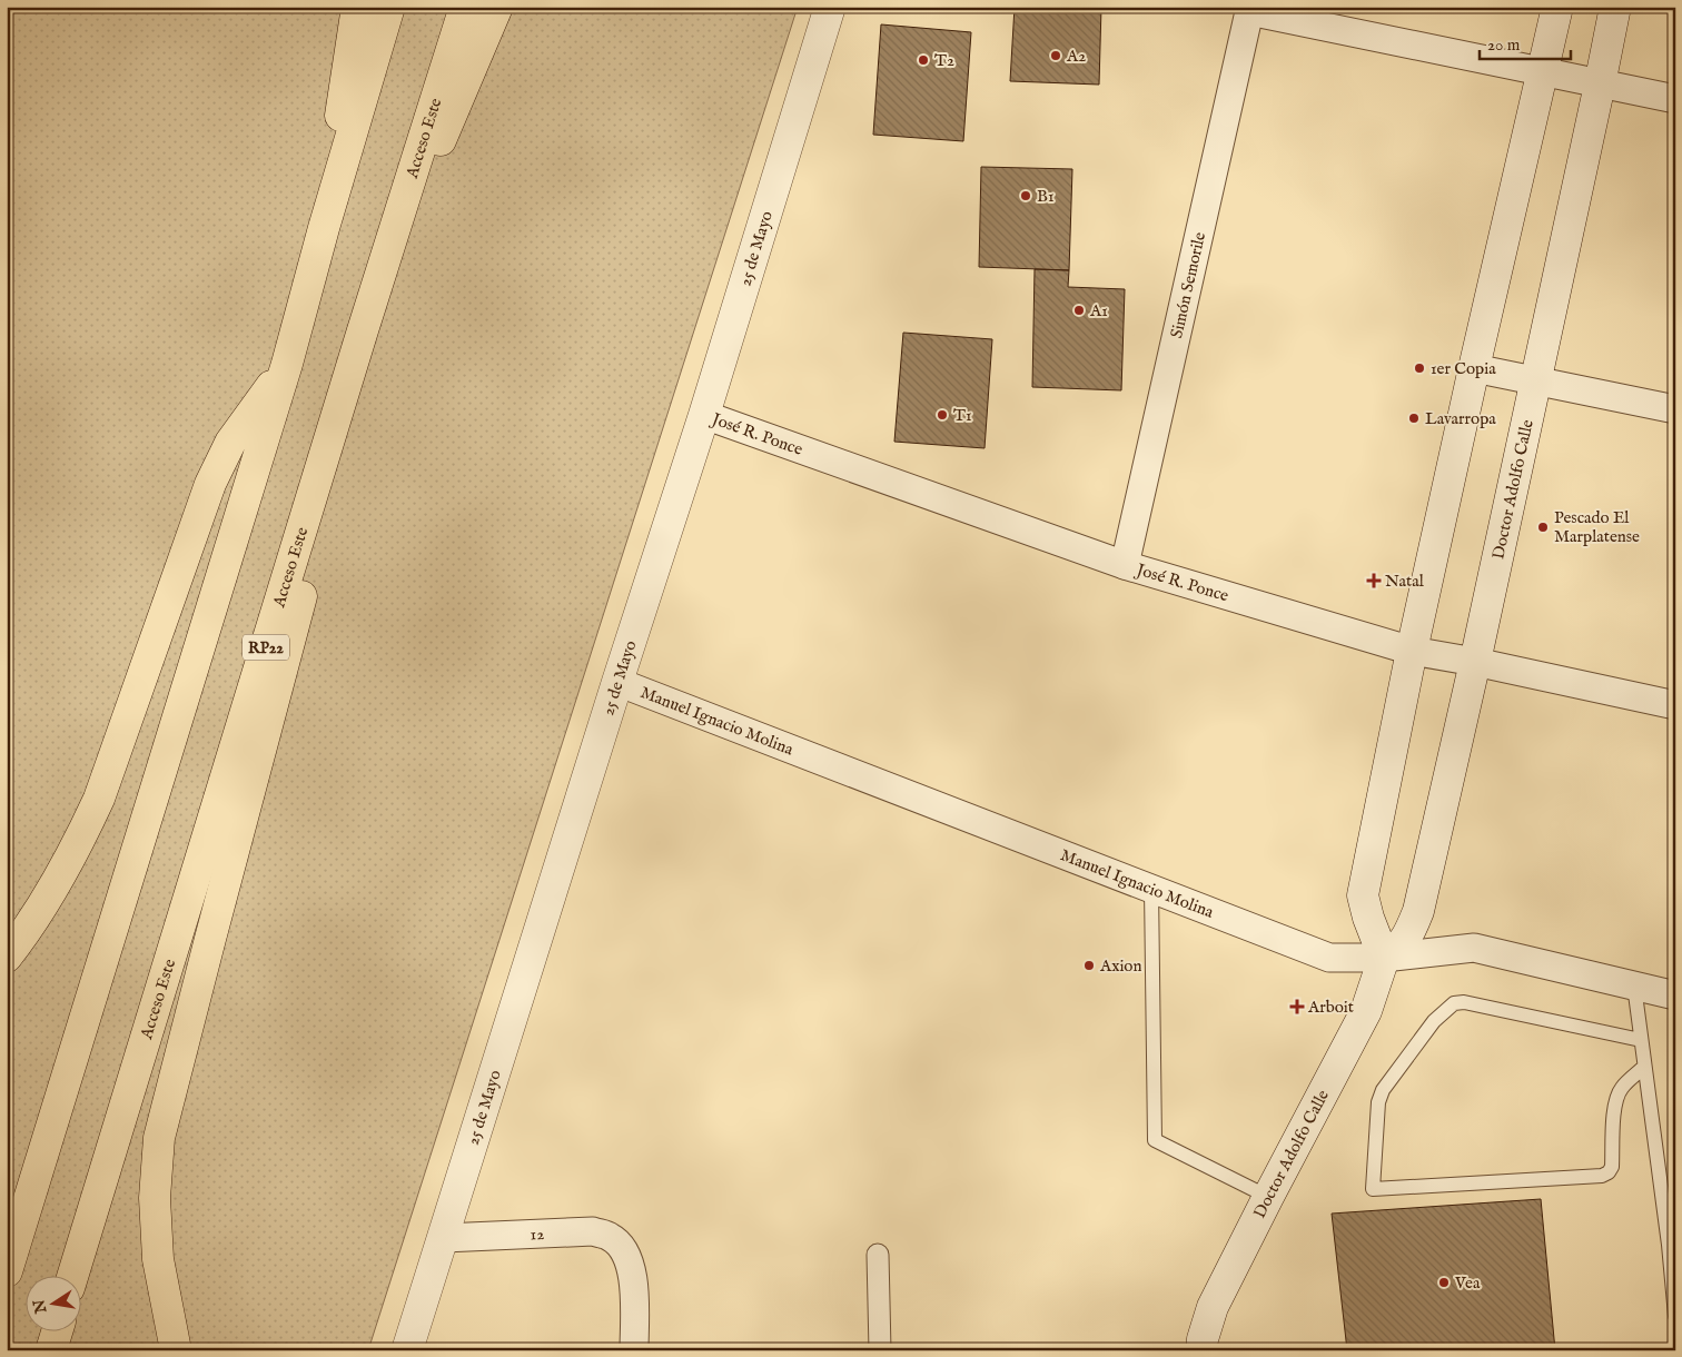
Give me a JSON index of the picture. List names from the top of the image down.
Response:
{
  "streets": {
    "highway": ["Acceso Este", "RP22"],
    "main road": ["25 de Mayo", "Doctor Adolfo Calle"],
    "street": [
      "Simón Semorile",
      "José R. Ponce",
      "Manuel Ignacio Molina",
      "12"
    ]
  },
  "crossings": [
    ["25 de Mayo", "José R. Ponce"],
    ["25 de Mayo", "Manuel Ignacio Molina"],
    ["25 de Mayo", "12"],
    ["Simón Semorile", "José R. Ponce"],
    ["José R. Ponce", "Doctor Adolfo Calle"],
    ["Doctor Adolfo Calle", "Manuel Ignacio Molina"]
  ],
  "places": {
    "other": [
      "A2",
      "T2",
      "B1",
      "A1",
      "1er Copia",
      "T1",
      "Lavarropa",
      "Pescado El Marplatense",
      "Axion",
      "Vea"
    ],
    "health": ["Natal", "Arboit"]
  },
  "scale_bar": "20 m",
  "north": "left"
}
